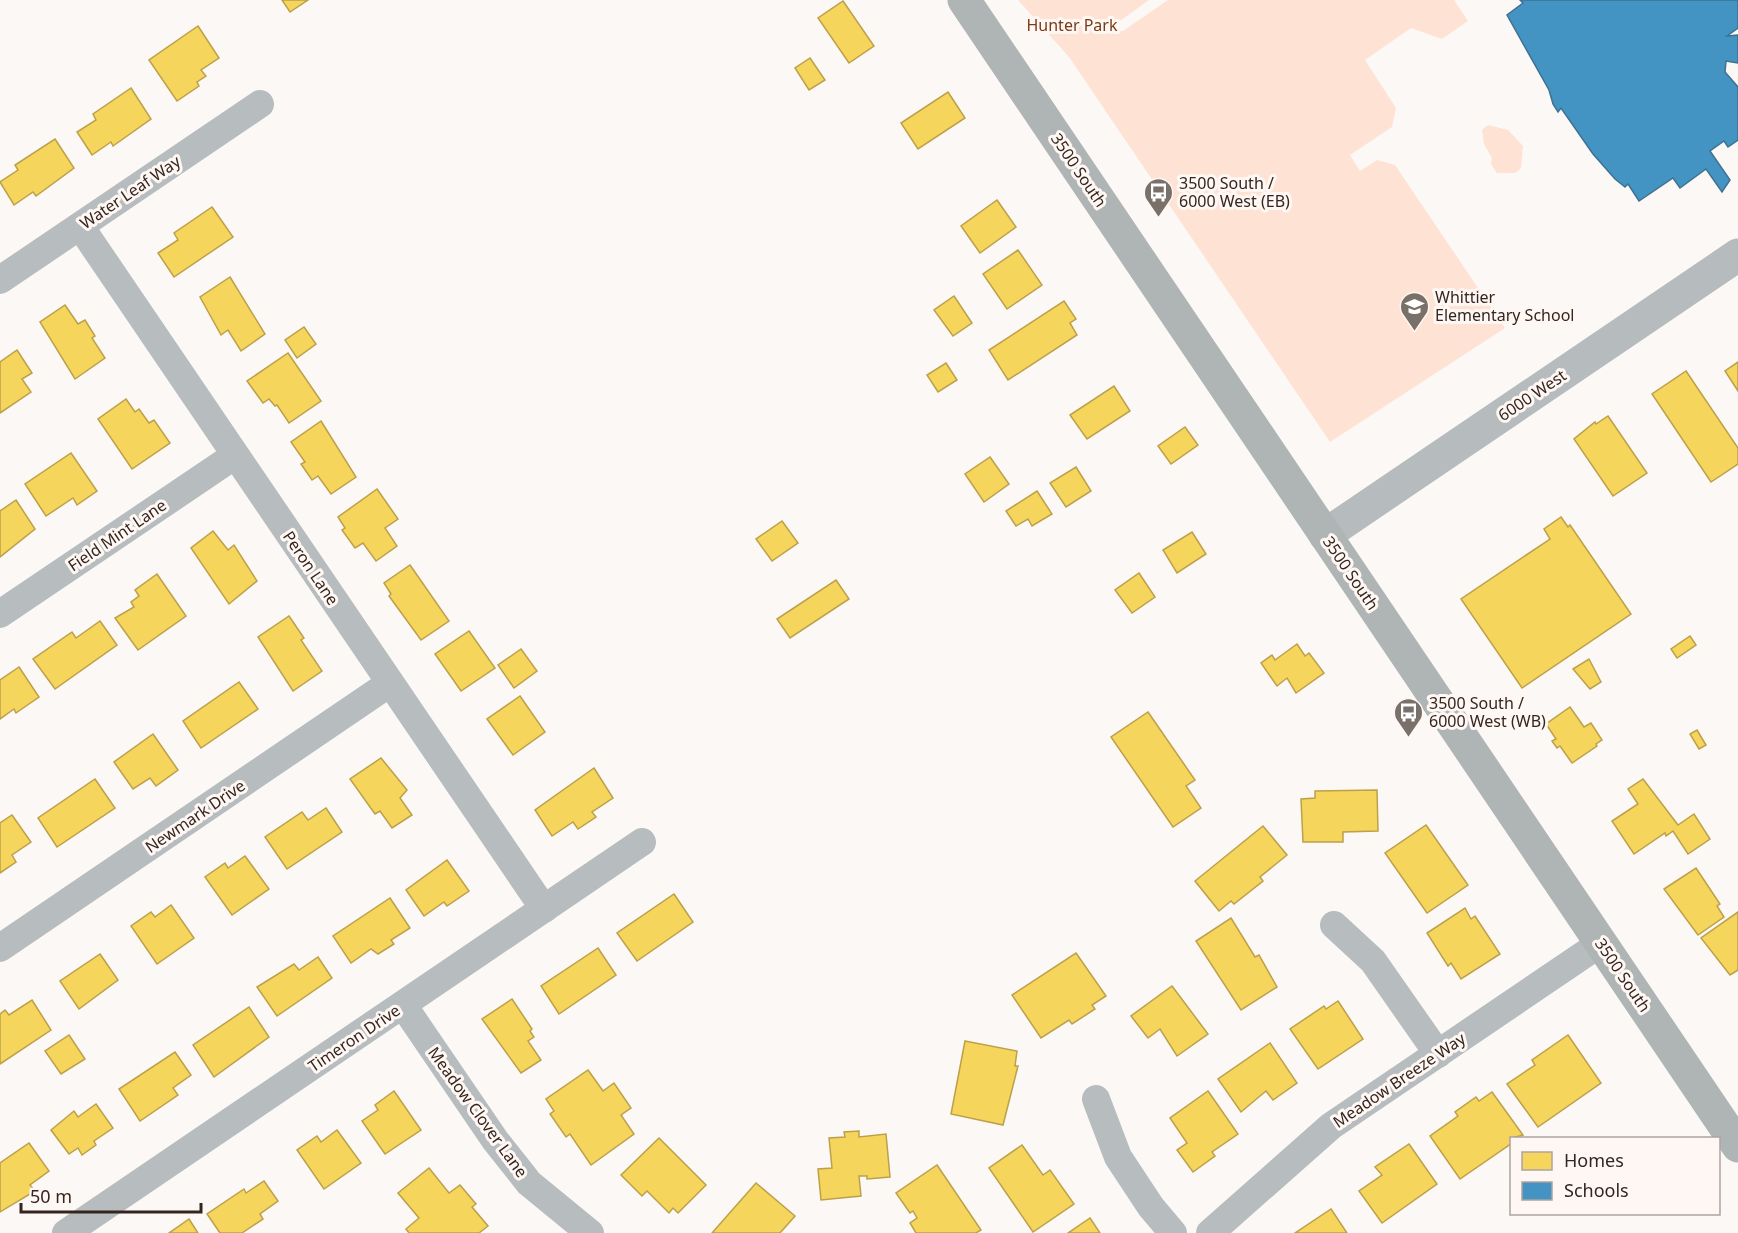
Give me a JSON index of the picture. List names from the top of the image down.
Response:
{
  "streets": {
    "main road": ["3500 South"],
    "street": [
      "Water Leaf Way",
      "6000 West",
      "Field Mint Lane",
      "Peron Lane",
      "Newmark Drive",
      "Timeron Drive",
      "Meadow Breeze Way",
      "Meadow Clover Lane"
    ]
  },
  "crossings": [
    ["3500 South", "6000 West"],
    ["3500 South", "Meadow Breeze Way"],
    ["Water Leaf Way", "Peron Lane"],
    ["Field Mint Lane", "Peron Lane"],
    ["Peron Lane", "Newmark Drive"],
    ["Peron Lane", "Timeron Drive"],
    ["Timeron Drive", "Meadow Clover Lane"]
  ],
  "parks": ["Hunter Park"],
  "places": {
    "bus stop": ["3500 South / 6000 West (EB)", "3500 South / 6000 West (WB)"],
    "school or university": ["Whittier Elementary School"]
  },
  "legend": ["Homes", "Schools"],
  "scale_bar": "50 m"
}
